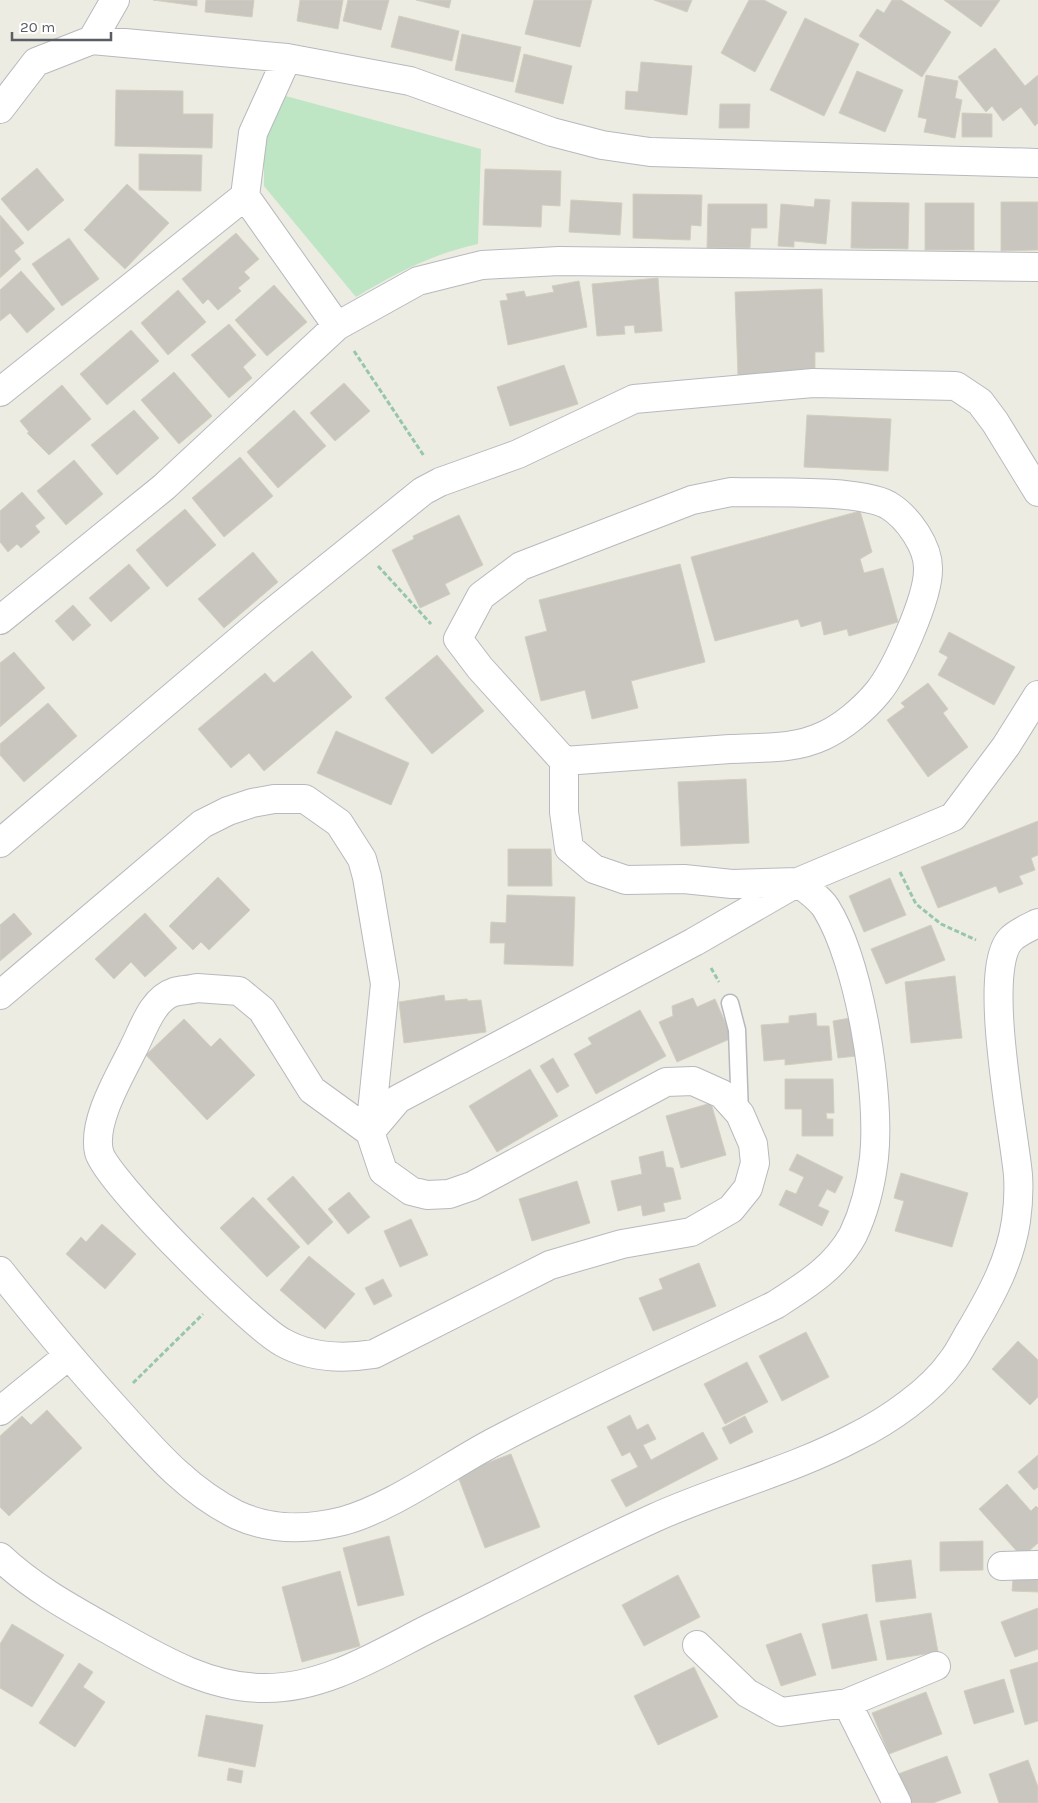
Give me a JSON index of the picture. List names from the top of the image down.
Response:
{
  "scale_bar": "20 m"
}
